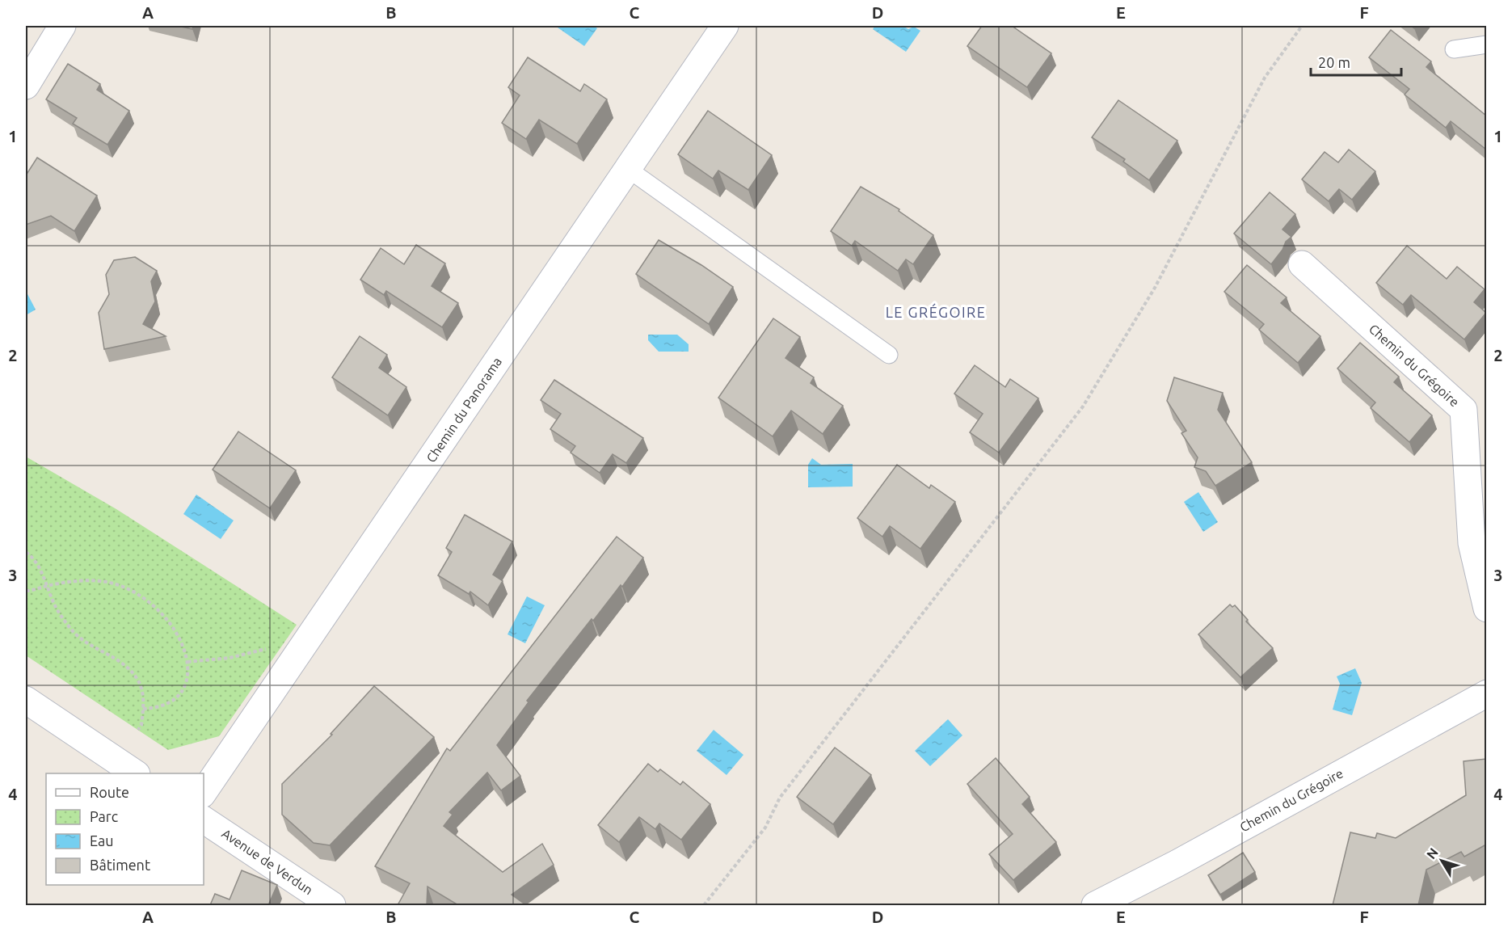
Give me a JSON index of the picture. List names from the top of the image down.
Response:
{
  "streets": {
    "street": ["Chemin du Grégoire", "Chemin du Panorama", "Avenue de Verdun"]
  },
  "districts": ["LE GRÉGOIRE"],
  "legend": [
    "Route",
    "Parc",
    "Eau",
    "Bâtiment"
  ],
  "scale_bar": "20 m",
  "north": "top left",
  "grid": {
    "columns": [
      "A",
      "B",
      "C",
      "D",
      "E",
      "F"
    ],
    "rows": [
      "1",
      "2",
      "3",
      "4"
    ]
  }
}
